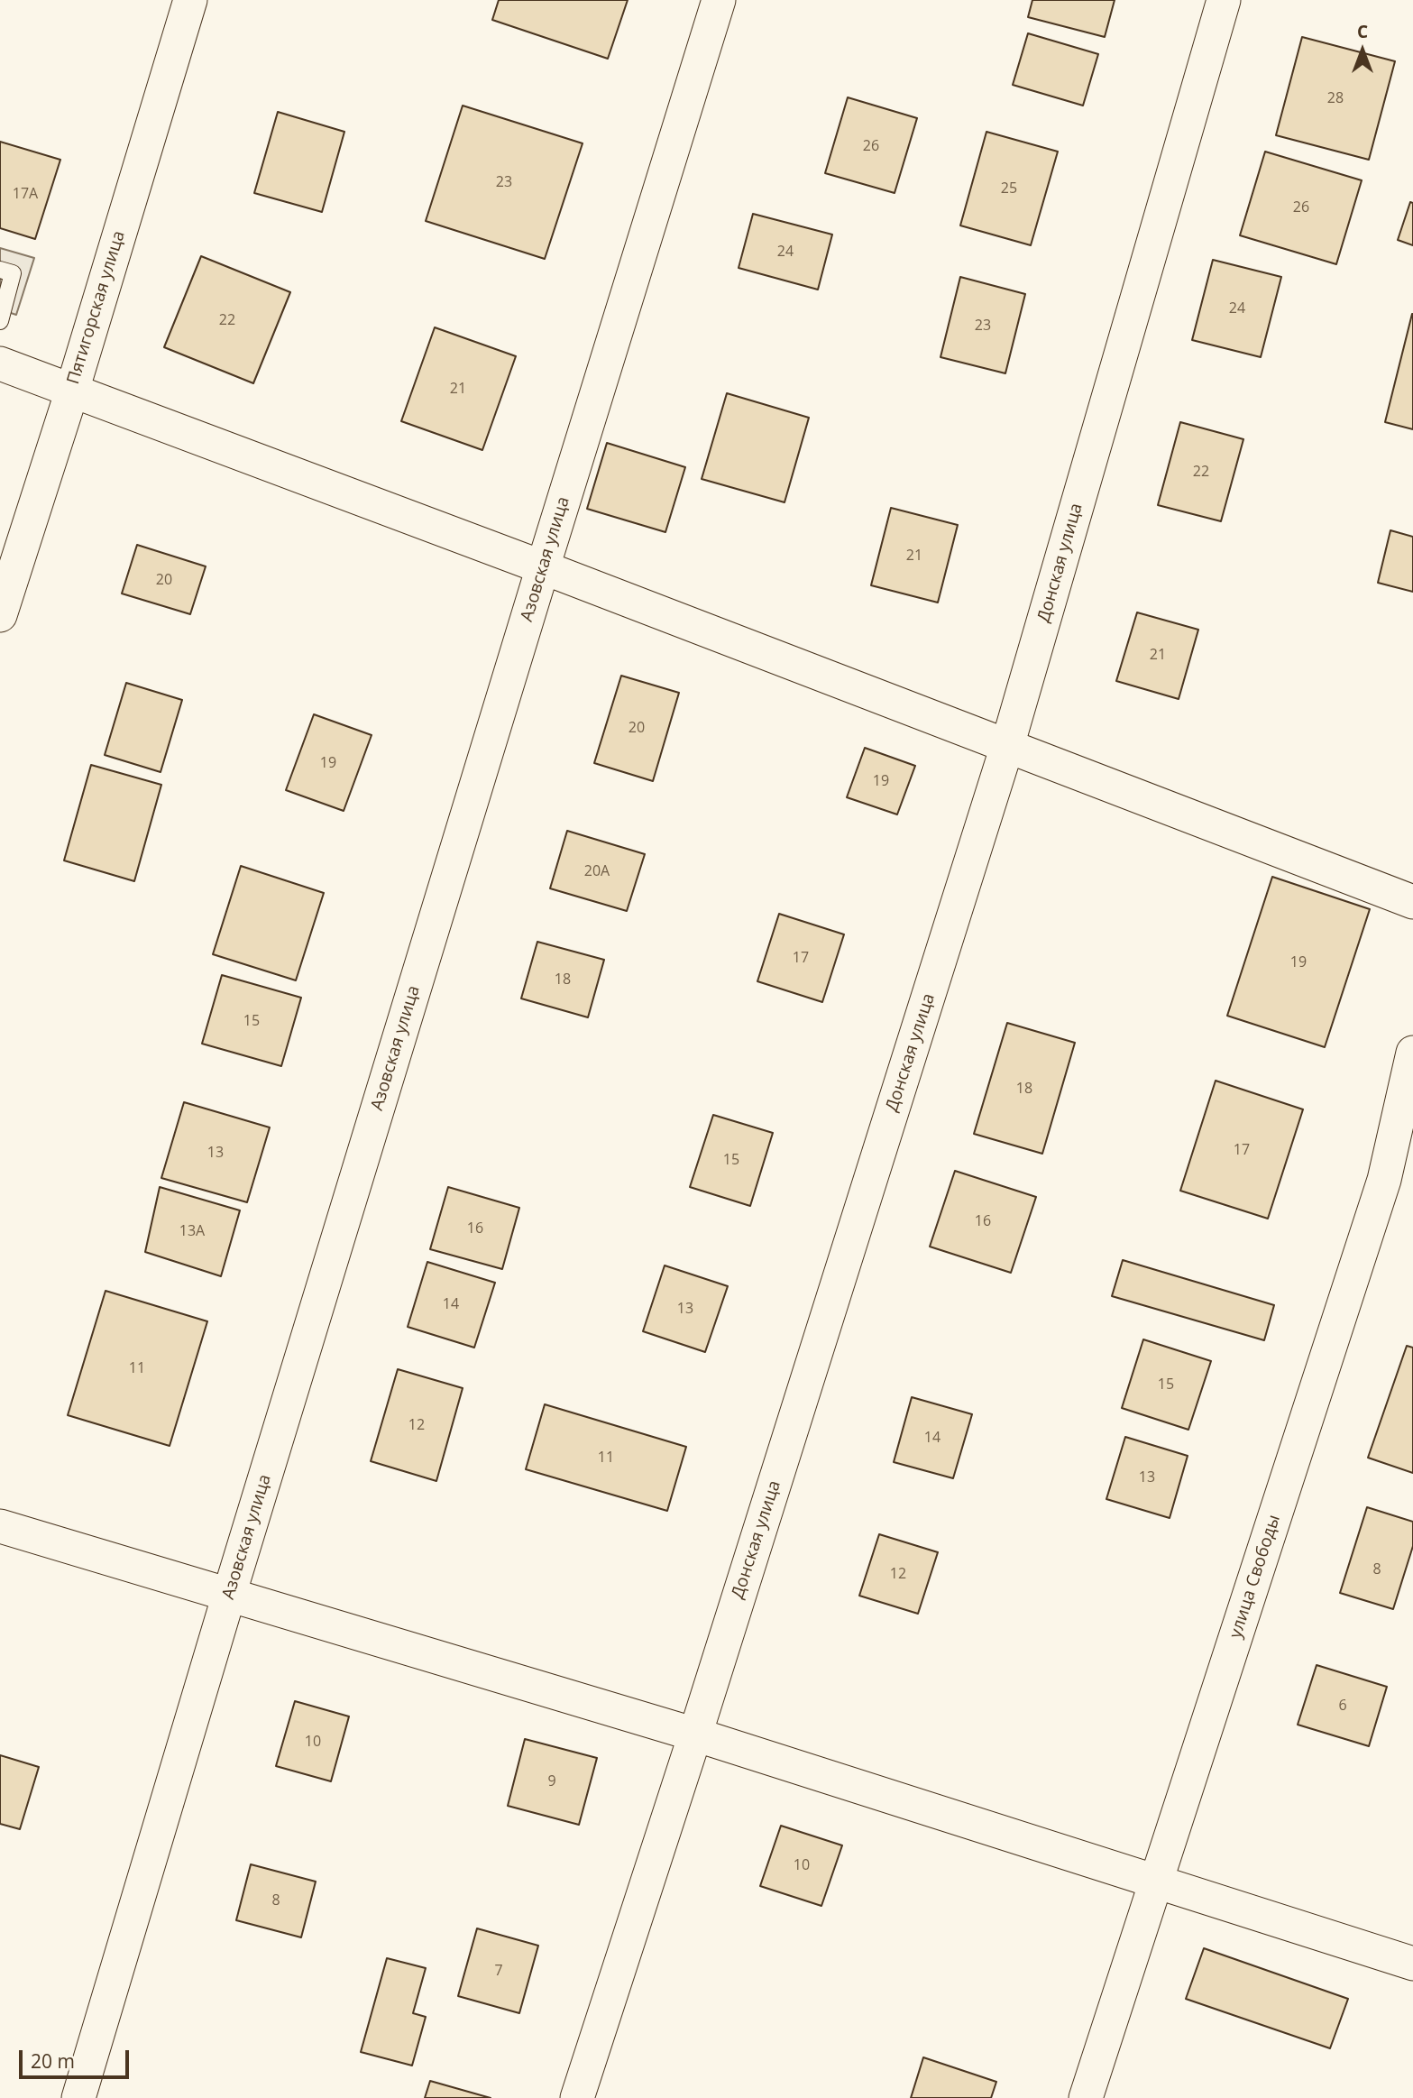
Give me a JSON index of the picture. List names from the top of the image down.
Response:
{
  "streets": {
    "street": [
      "Пятигорская улица",
      "Азовская улица",
      "Донская улица",
      "улица Свободы"
    ]
  },
  "house_numbers": [
    "28",
    "26",
    "23",
    "25",
    "17А",
    "26",
    "24",
    "24",
    "22",
    "23",
    "21",
    "22",
    "21",
    "20",
    "21",
    "20",
    "19",
    "19",
    "20А",
    "17",
    "19",
    "18",
    "15",
    "18",
    "17",
    "13",
    "15",
    "16",
    "16",
    "13А",
    "14",
    "13",
    "11",
    "15",
    "12",
    "14",
    "11",
    "13",
    "8",
    "12",
    "6",
    "10",
    "9",
    "10",
    "8",
    "7"
  ],
  "scale_bar": "20 m",
  "north": "top"
}
